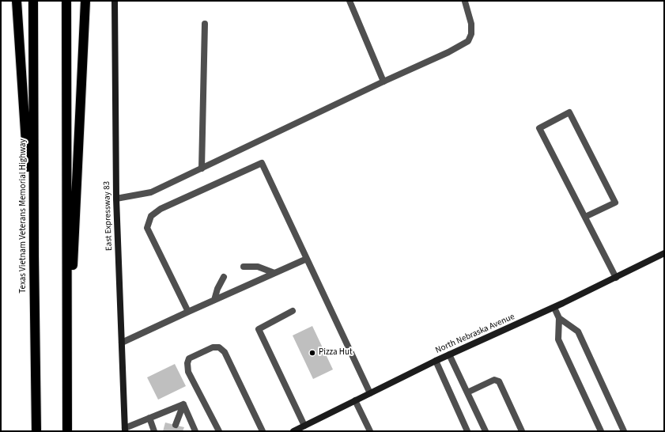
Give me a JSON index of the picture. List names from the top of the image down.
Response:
{
  "streets": {
    "highway": ["Texas Vietnam Veterans Memorial Highway"],
    "main road": ["East Expressway 83", "North Nebraska Avenue"]
  },
  "places": ["Pizza Hut"]
}
